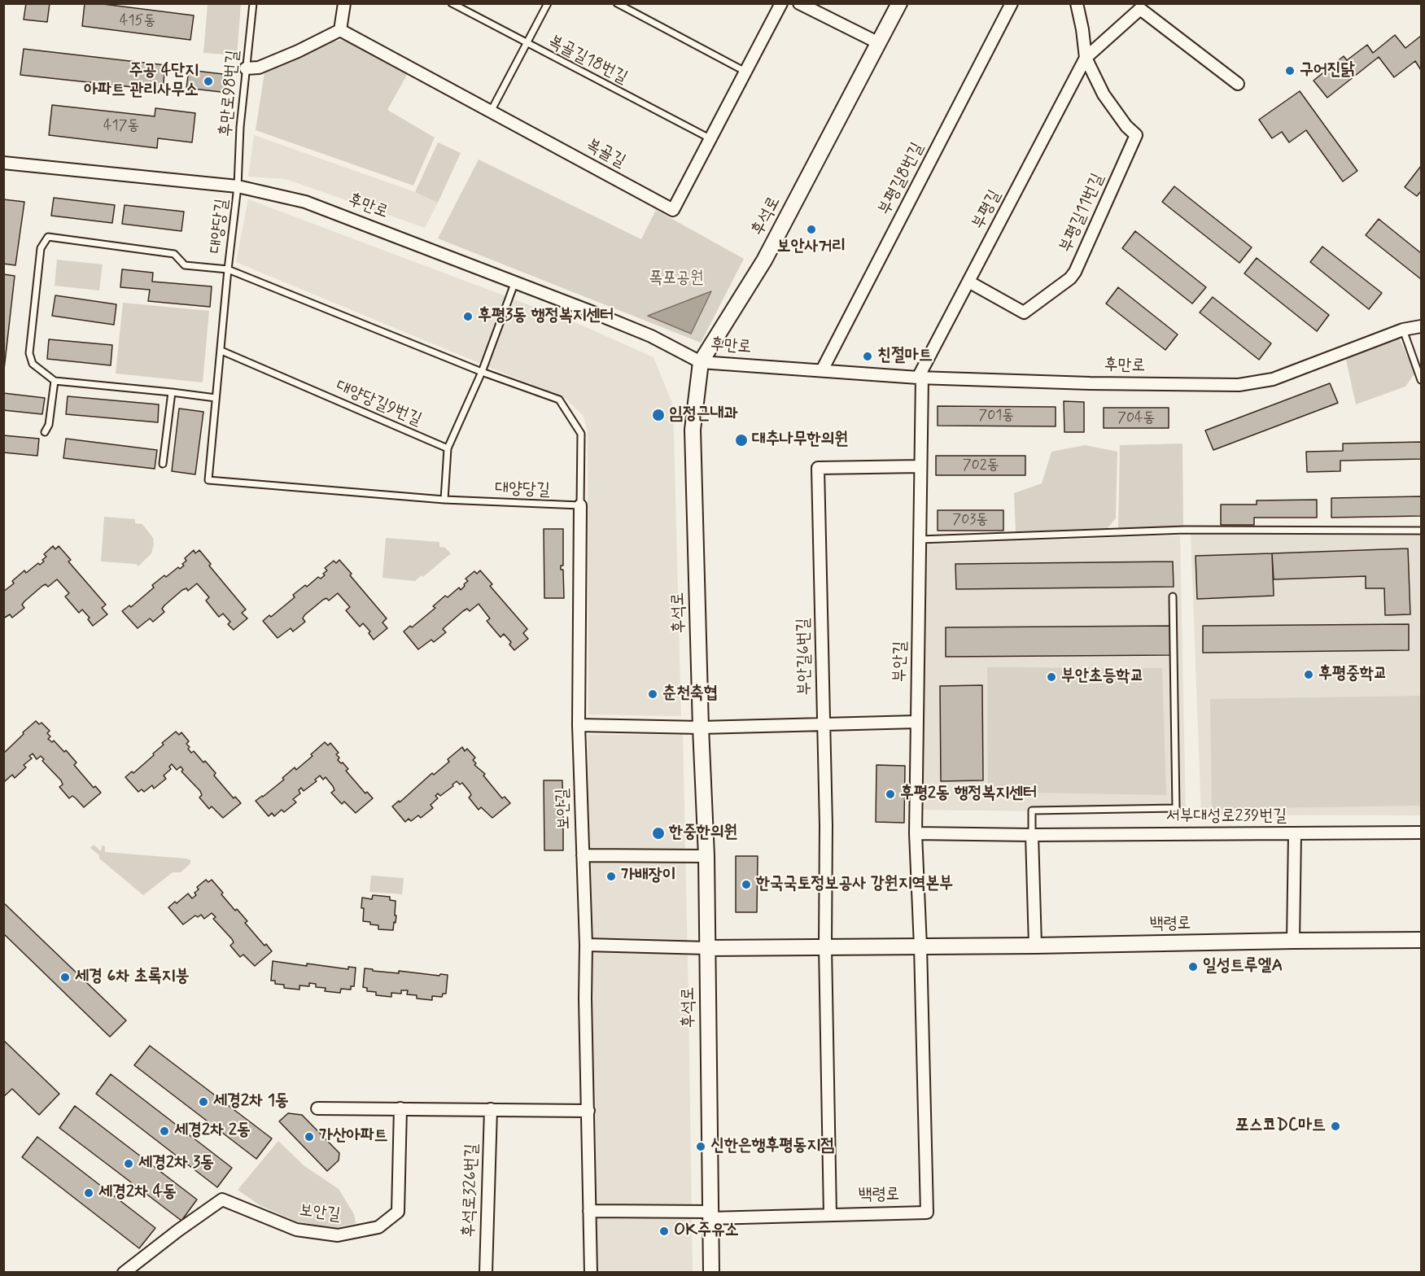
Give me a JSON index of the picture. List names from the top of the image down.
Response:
{
  "streets": {
    "street": [
      "복골길",
      "부평길8번길",
      "후만로",
      "부평길",
      "부평길11번길",
      "후석로",
      "부안길6번길",
      "부안길",
      "보안길",
      "서부대성로239번길",
      "백령로",
      "후석로326번길"
    ],
    "lane": [
      "복골길18번길",
      "후만로98번길",
      "대양당길",
      "대양당길9번길"
    ]
  },
  "crossings": [
    ["복골길18번길", "복골길"],
    ["후만로98번길", "후만로"],
    ["후만로98번길", "대양당길"],
    ["부평길8번길", "후만로"],
    ["후만로", "부평길"],
    ["후만로", "후석로"],
    ["후만로", "대양당길"],
    ["후만로", "부안길"],
    ["부평길", "부평길11번길"],
    ["부평길", "부안길"],
    ["후석로", "백령로"],
    ["대양당길", "대양당길9번길"],
    ["대양당길", "보안길"],
    ["부안길6번길", "부안길"],
    ["부안길6번길", "백령로"],
    ["부안길", "서부대성로239번길"],
    ["부안길", "백령로"],
    ["보안길", "백령로"]
  ],
  "parks": ["폭포공원"],
  "places": [
    "구어진닭",
    "주공 4단지 아파트 관리사무소",
    "보안사거리",
    "후평3동 행정복지센터",
    "친절마트",
    "임정근내과",
    "대추나무한의원",
    "후평중학교",
    "부안초등학교",
    "춘천축협",
    "후평2동 행정복지센터",
    "한중한의원",
    "가배장이",
    "한국국토정보공사 강원지역본부",
    "일성트루엘A",
    "세경 6차 초록지붕",
    "세경2차 1동",
    "포스코DC마트",
    "세경2차 2동",
    "가산아파트",
    "신한은행후평동지점",
    "세경2차 3동",
    "세경2차 4동",
    "OK주유소"
  ],
  "house_numbers": [
    "415동",
    "417동",
    "701동",
    "704동",
    "702동",
    "703동"
  ]
}
